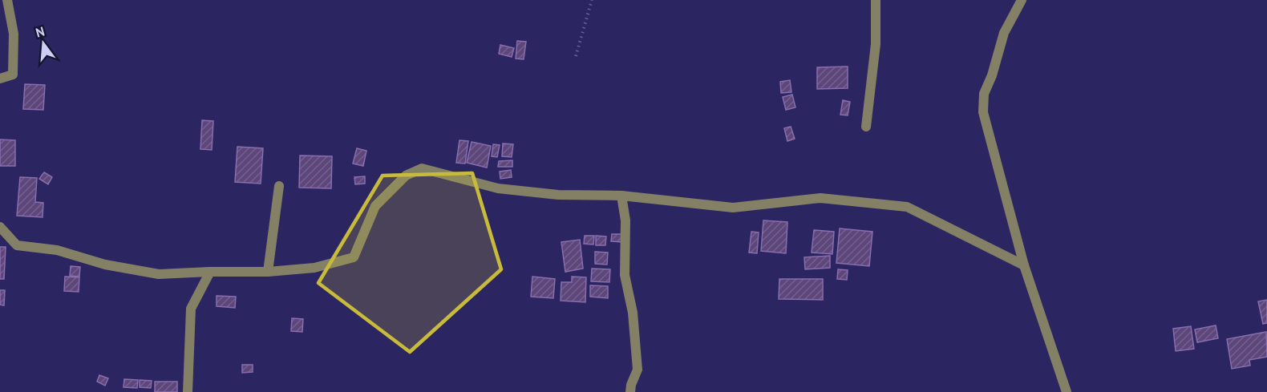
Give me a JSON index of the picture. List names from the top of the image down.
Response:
{
  "north": "top"
}
